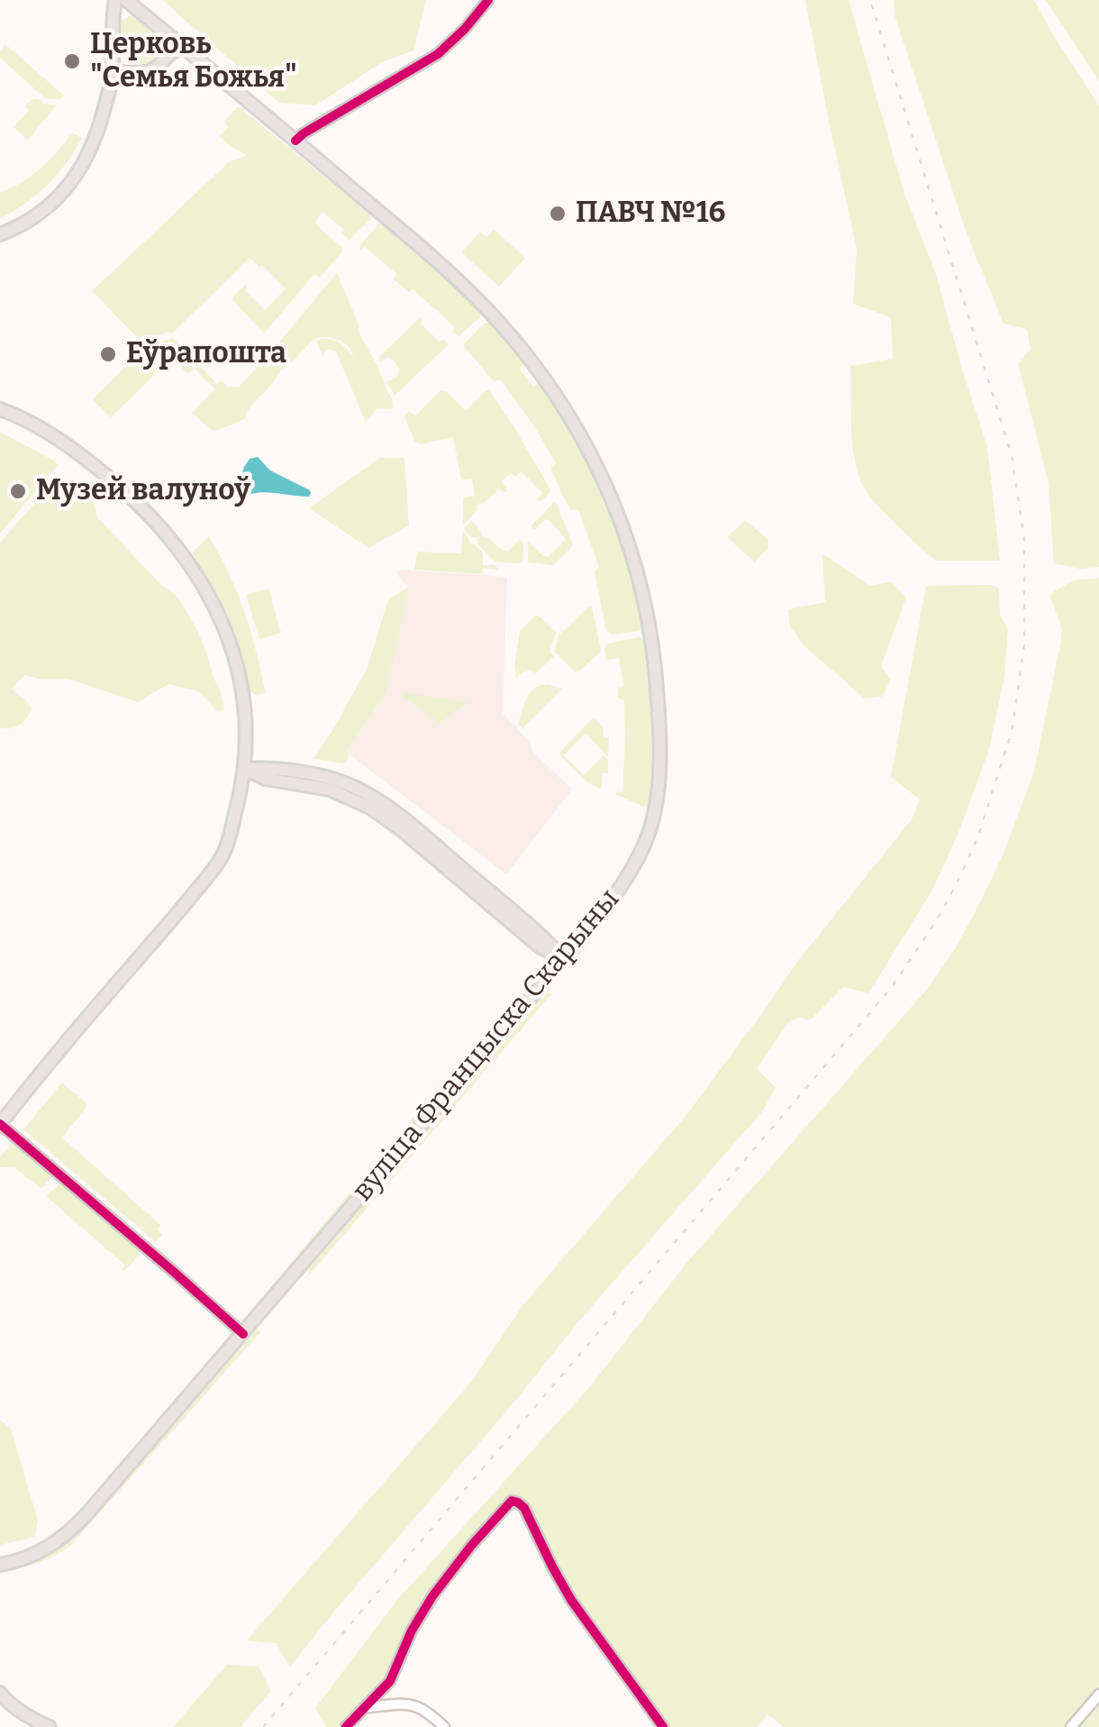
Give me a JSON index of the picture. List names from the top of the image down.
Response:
{
  "streets": {
    "main road": ["вуліца Францыска Скарыны"]
  },
  "places": [
    "Церковь \"Семья Божья\"",
    "ПАВЧ №16",
    "Еўрапошта",
    "Музей валуноў"
  ]
}
